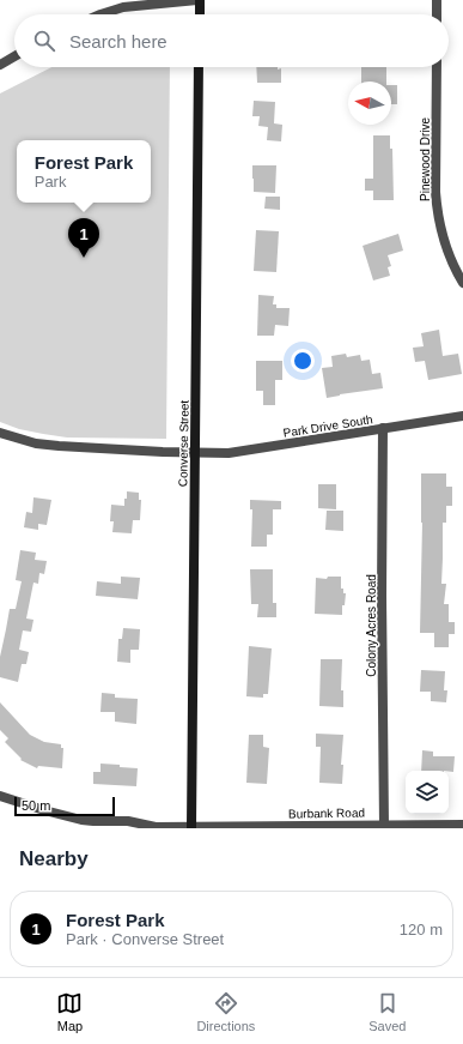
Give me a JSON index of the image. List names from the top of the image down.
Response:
{
  "streets": {
    "main road": ["Converse Street"],
    "street": [
      "Pinewood Drive",
      "Park Drive South",
      "Colony Acres Road",
      "Burbank Road"
    ]
  },
  "crossings": [
    ["Park Drive South", "Converse Street"],
    ["Park Drive South", "Colony Acres Road"],
    ["Converse Street", "Burbank Road"],
    ["Colony Acres Road", "Burbank Road"]
  ],
  "scale_bar": "50 m",
  "north": "left",
  "page": {
    "search": "Search here",
    "popup": ["Forest Park", "Park"],
    "pins": "1",
    "scale": "50 m",
    "heading": "Nearby",
    "list": [
      {
        "mark": "1",
        "name": "Forest Park",
        "note": "Park · Converse Street",
        "value": "120 m"
      }
    ],
    "nav": ["Map", "Directions", "Saved"]
  }
}
